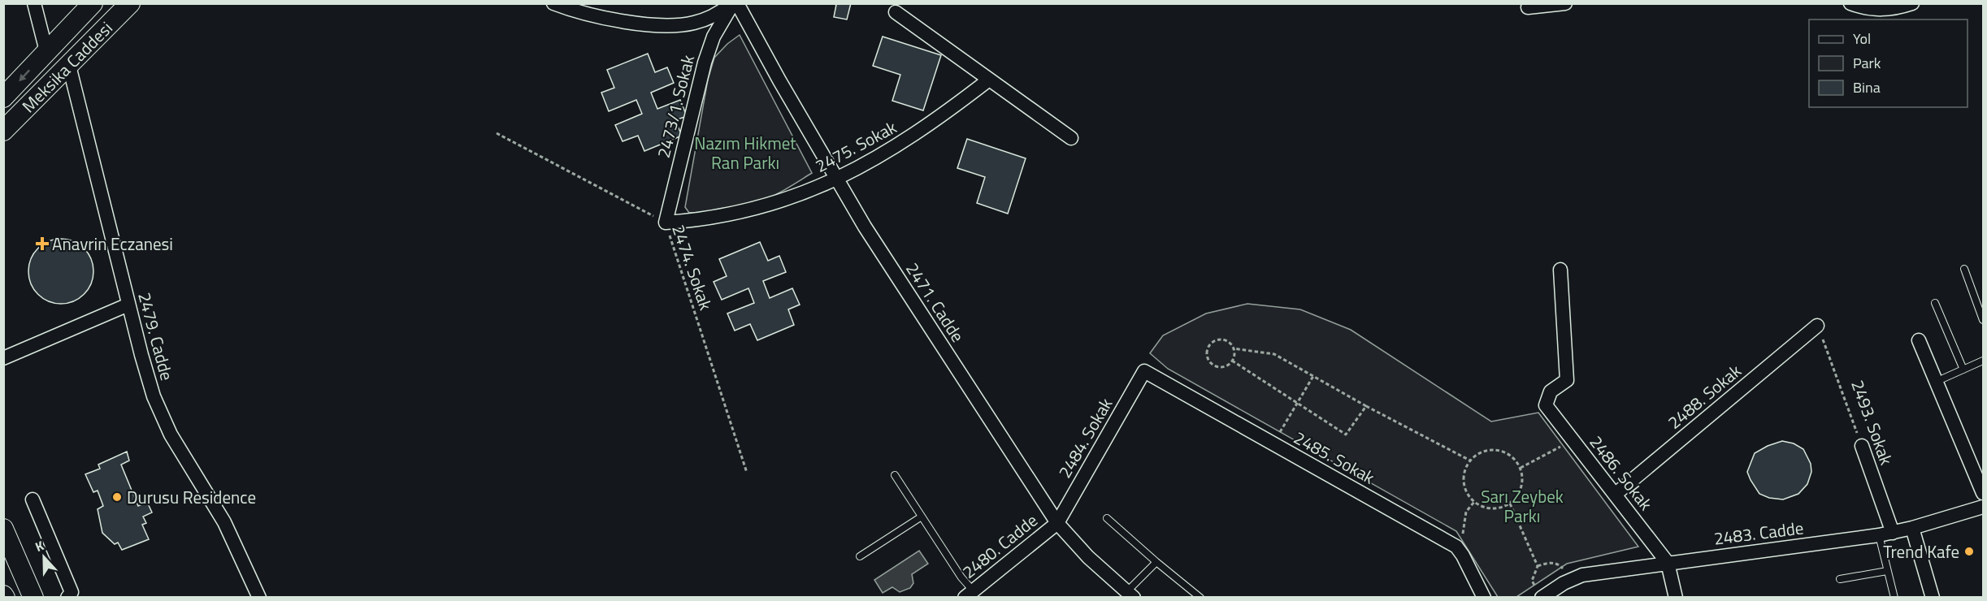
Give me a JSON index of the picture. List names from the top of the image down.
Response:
{
  "streets": {
    "main road": ["Meksika Caddesi"],
    "street": [
      "2473/1. Sokak",
      "2475. Sokak",
      "2471. Cadde",
      "2479. Cadde",
      "2488. Sokak",
      "2493. Sokak",
      "2484. Sokak",
      "2485. Sokak",
      "2486. Sokak",
      "2483. Cadde",
      "2480. Cadde"
    ],
    "path": ["2474. Sokak"]
  },
  "crossings": [
    ["Meksika Caddesi", "2479. Cadde"],
    ["2473/1. Sokak", "2475. Sokak"],
    ["2473/1. Sokak", "2474. Sokak"],
    ["2475. Sokak", "2474. Sokak"],
    ["2475. Sokak", "2471. Cadde"],
    ["2471. Cadde", "2484. Sokak"],
    ["2471. Cadde", "2480. Cadde"],
    ["2488. Sokak", "2493. Sokak"],
    ["2488. Sokak", "2486. Sokak"],
    ["2493. Sokak", "2483. Cadde"],
    ["2484. Sokak", "2485. Sokak"],
    ["2484. Sokak", "2480. Cadde"],
    ["2486. Sokak", "2483. Cadde"]
  ],
  "parks": ["Nazım Hikmet Ran Parkı", "Sarı Zeybek Parkı"],
  "places": {
    "health": ["Anavrin Eczanesi"],
    "other": ["Durusu Residence", "Trend Kafe"]
  },
  "legend": ["Yol", "Park", "Bina"],
  "north": "top"
}
